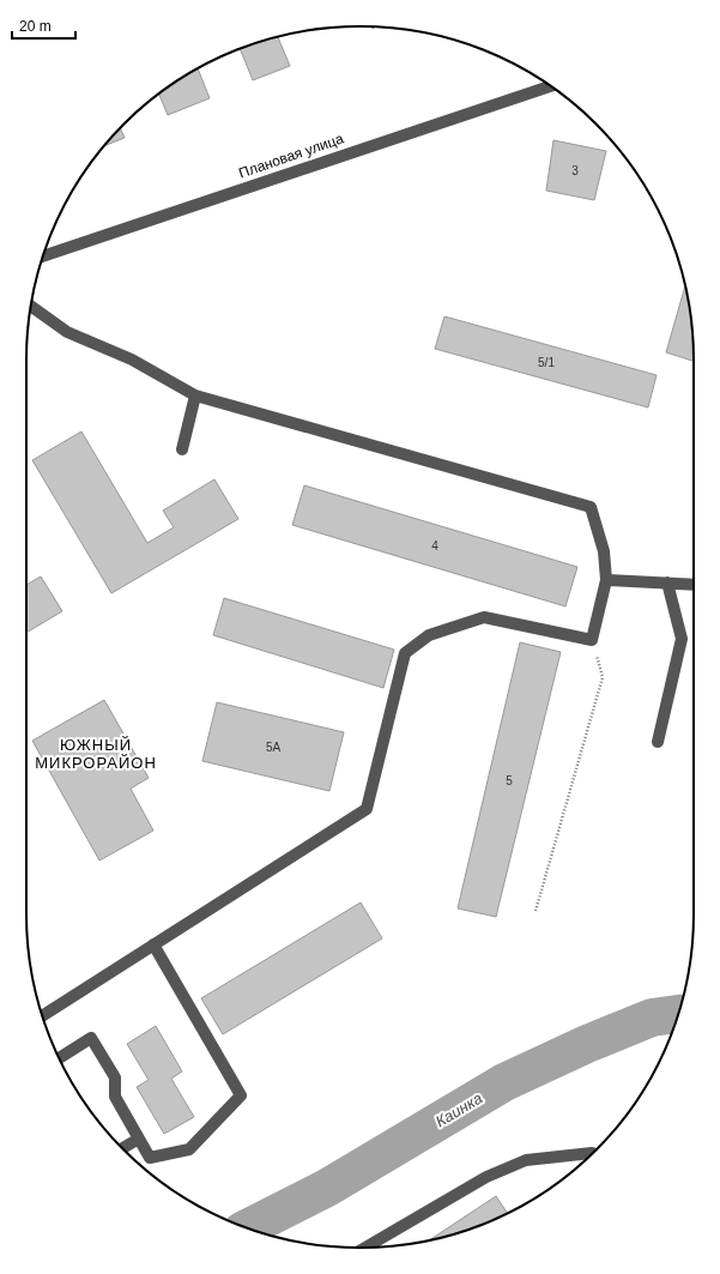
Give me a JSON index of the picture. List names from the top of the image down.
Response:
{
  "streets": {
    "street": ["Плановая улица"]
  },
  "districts": ["ЮЖНЫЙ МИКРОРАЙОН"],
  "water": ["Каинка"],
  "house_numbers": [
    "3",
    "5/1",
    "4",
    "5А",
    "5"
  ],
  "scale_bar": "20 m"
}
